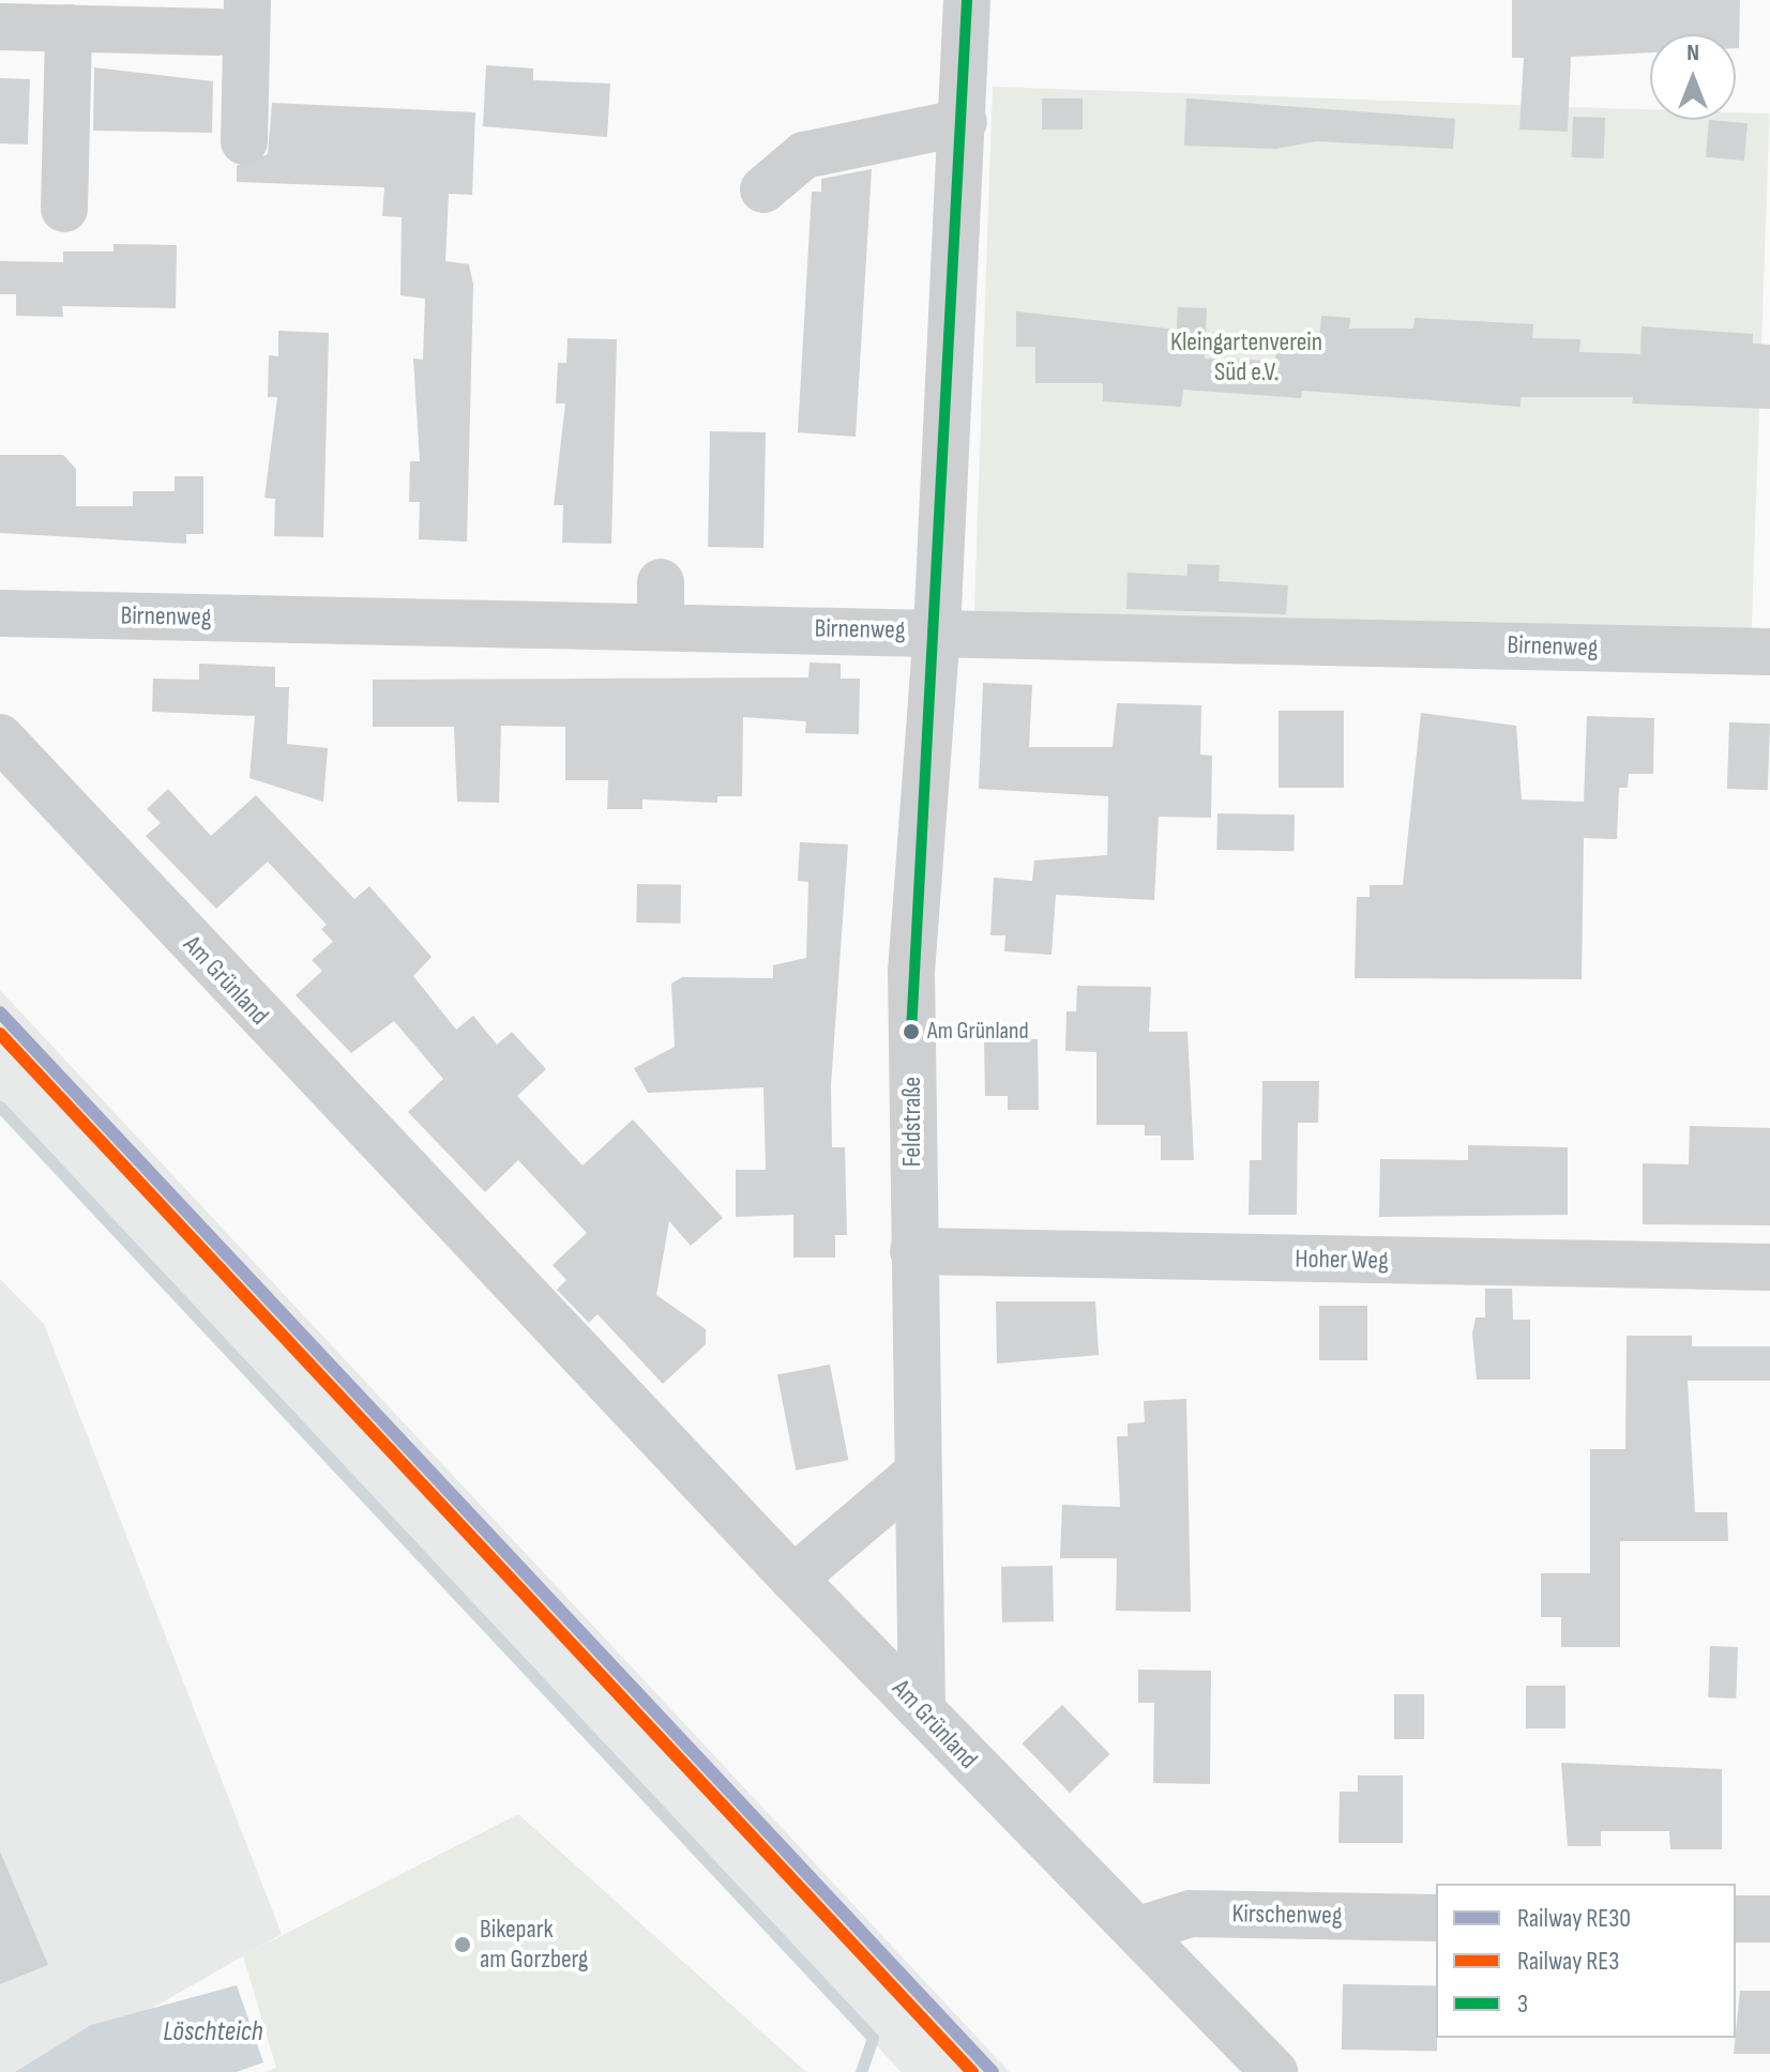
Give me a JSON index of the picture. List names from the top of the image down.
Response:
{
  "streets": {
    "street": [
      "Birnenweg",
      "Am Grünland",
      "Feldstraße",
      "Hoher Weg",
      "Kirschenweg"
    ]
  },
  "crossings": [
    ["Birnenweg", "Feldstraße"],
    ["Am Grünland", "Feldstraße"],
    ["Am Grünland", "Kirschenweg"],
    ["Feldstraße", "Hoher Weg"]
  ],
  "water": ["Löschteich"],
  "parks": ["Kleingartenverein Süd e.V."],
  "places": ["Am Grünland", "Bikepark am Gorzberg"],
  "lines": ["transit line 3", "rail line RE30", "rail line RE3"],
  "legend": ["Railway RE30", "Railway RE3", "3"],
  "north": "top"
}
